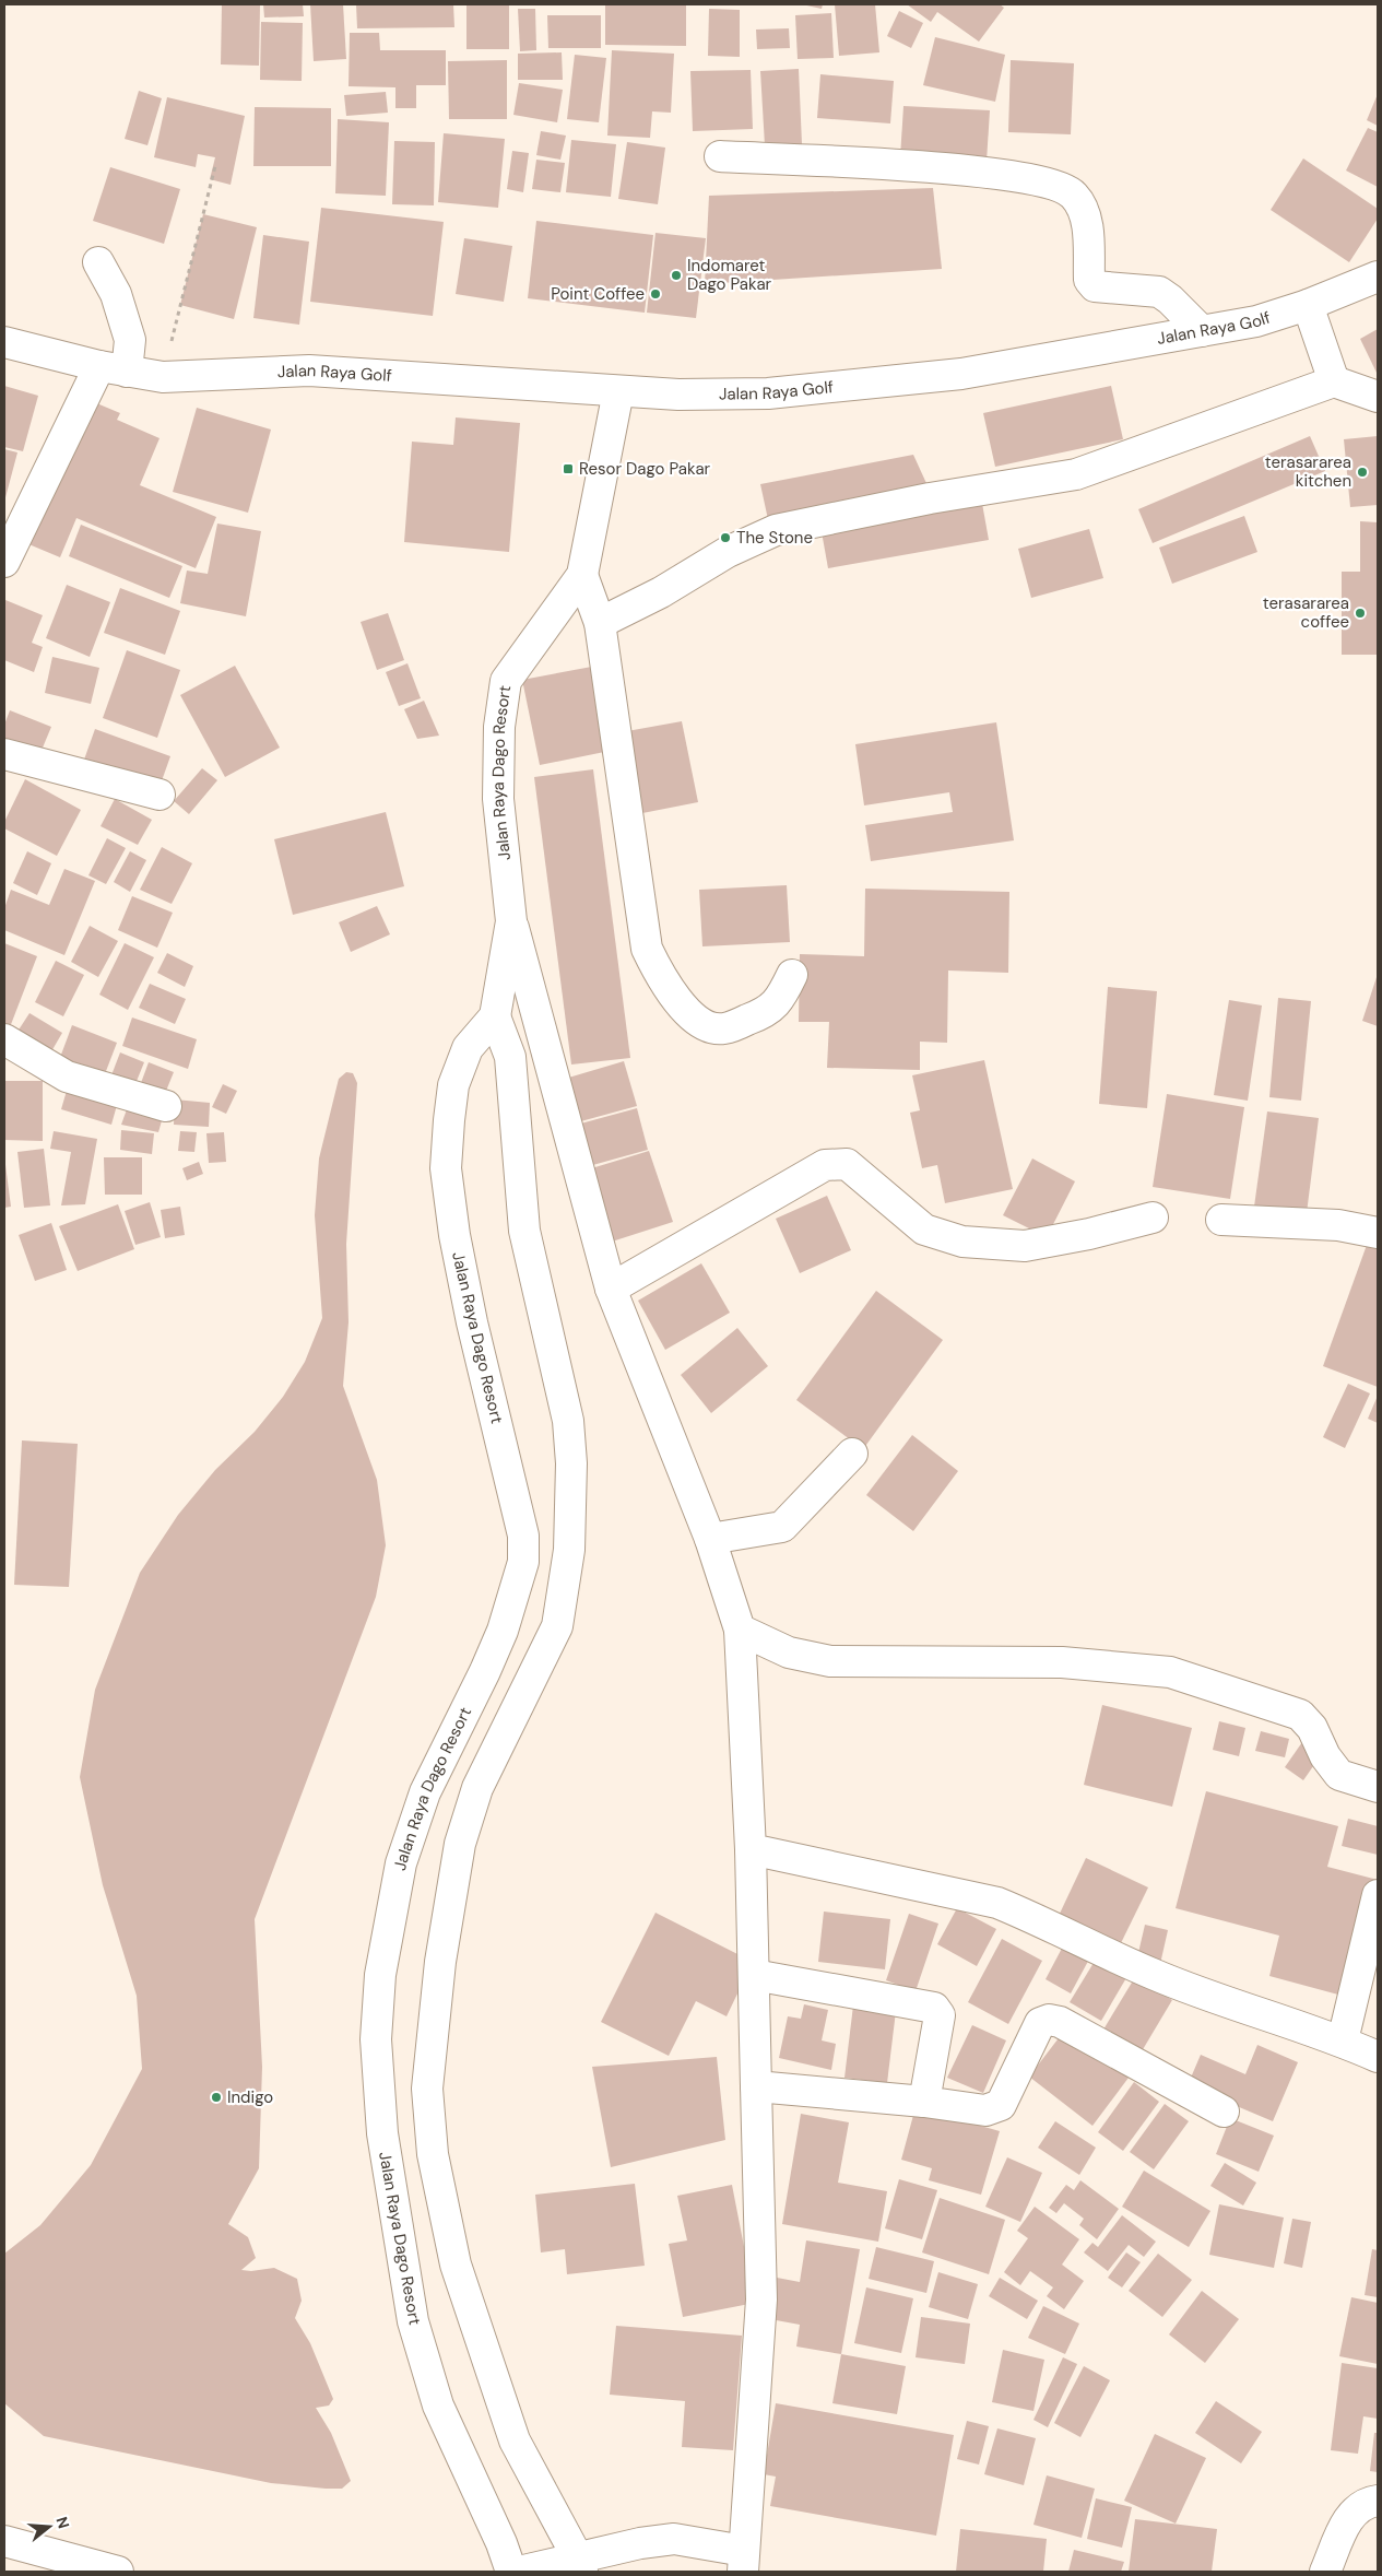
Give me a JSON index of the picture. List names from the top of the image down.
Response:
{
  "streets": {
    "street": ["Jalan Raya Golf", "Jalan Raya Dago Resort"]
  },
  "crossings": [
    ["Jalan Raya Golf", "Jalan Raya Dago Resort"]
  ],
  "places": {
    "other": [
      "Indomaret Dago Pakar",
      "Point Coffee",
      "terasararea kitchen",
      "The Stone",
      "terasararea coffee",
      "Indigo"
    ],
    "transit": ["Resor Dago Pakar"]
  },
  "north": "right"
}
